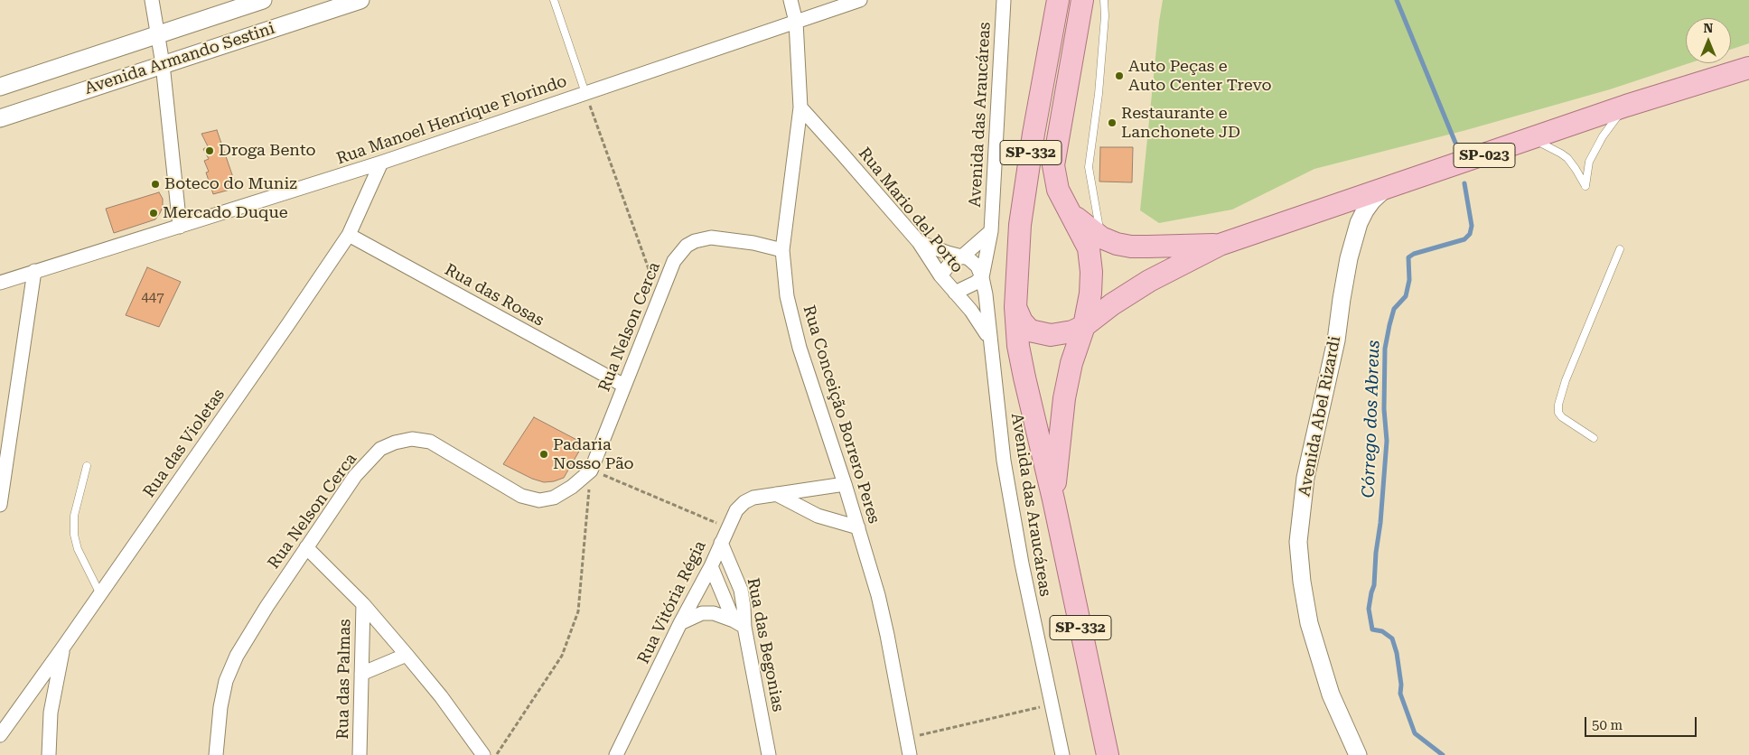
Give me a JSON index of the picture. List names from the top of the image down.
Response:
{
  "streets": {
    "main road": ["SP-332", "SP-023"],
    "street": [
      "Avenida Armando Sestini",
      "Avenida das Araucáreas",
      "Rua Manoel Henrique Florindo",
      "Rua Mario del Porto",
      "Rua das Rosas",
      "Rua Nelson Cerca",
      "Rua Conceição Borrero Peres",
      "Avenida Abel Rizardi",
      "Rua das Violetas",
      "Rua Vitória Régia",
      "Rua das Begonias",
      "Rua das Palmas"
    ]
  },
  "crossings": [
    ["Avenida das Araucáreas", "Rua Mario del Porto"],
    ["Rua Manoel Henrique Florindo", "Rua Conceição Borrero Peres"],
    ["Rua Manoel Henrique Florindo", "Rua das Violetas"],
    ["SP-332", "SP-023"],
    ["SP-023", "Avenida Abel Rizardi"],
    ["Rua Mario del Porto", "Rua Conceição Borrero Peres"],
    ["Rua das Rosas", "Rua Nelson Cerca"],
    ["Rua das Rosas", "Rua das Violetas"],
    ["Rua Nelson Cerca", "Rua Conceição Borrero Peres"],
    ["Rua Conceição Borrero Peres", "Rua Vitória Régia"],
    ["Rua Vitória Régia", "Rua das Begonias"]
  ],
  "water": ["Córrego dos Abreus"],
  "places": [
    "Auto Peças e Auto Center Trevo",
    "Restaurante e Lanchonete JD",
    "Droga Bento",
    "Boteco do Muniz",
    "Mercado Duque",
    "Padaria Nosso Pão"
  ],
  "house_numbers": ["447"],
  "scale_bar": "50 m",
  "north": "top"
}
